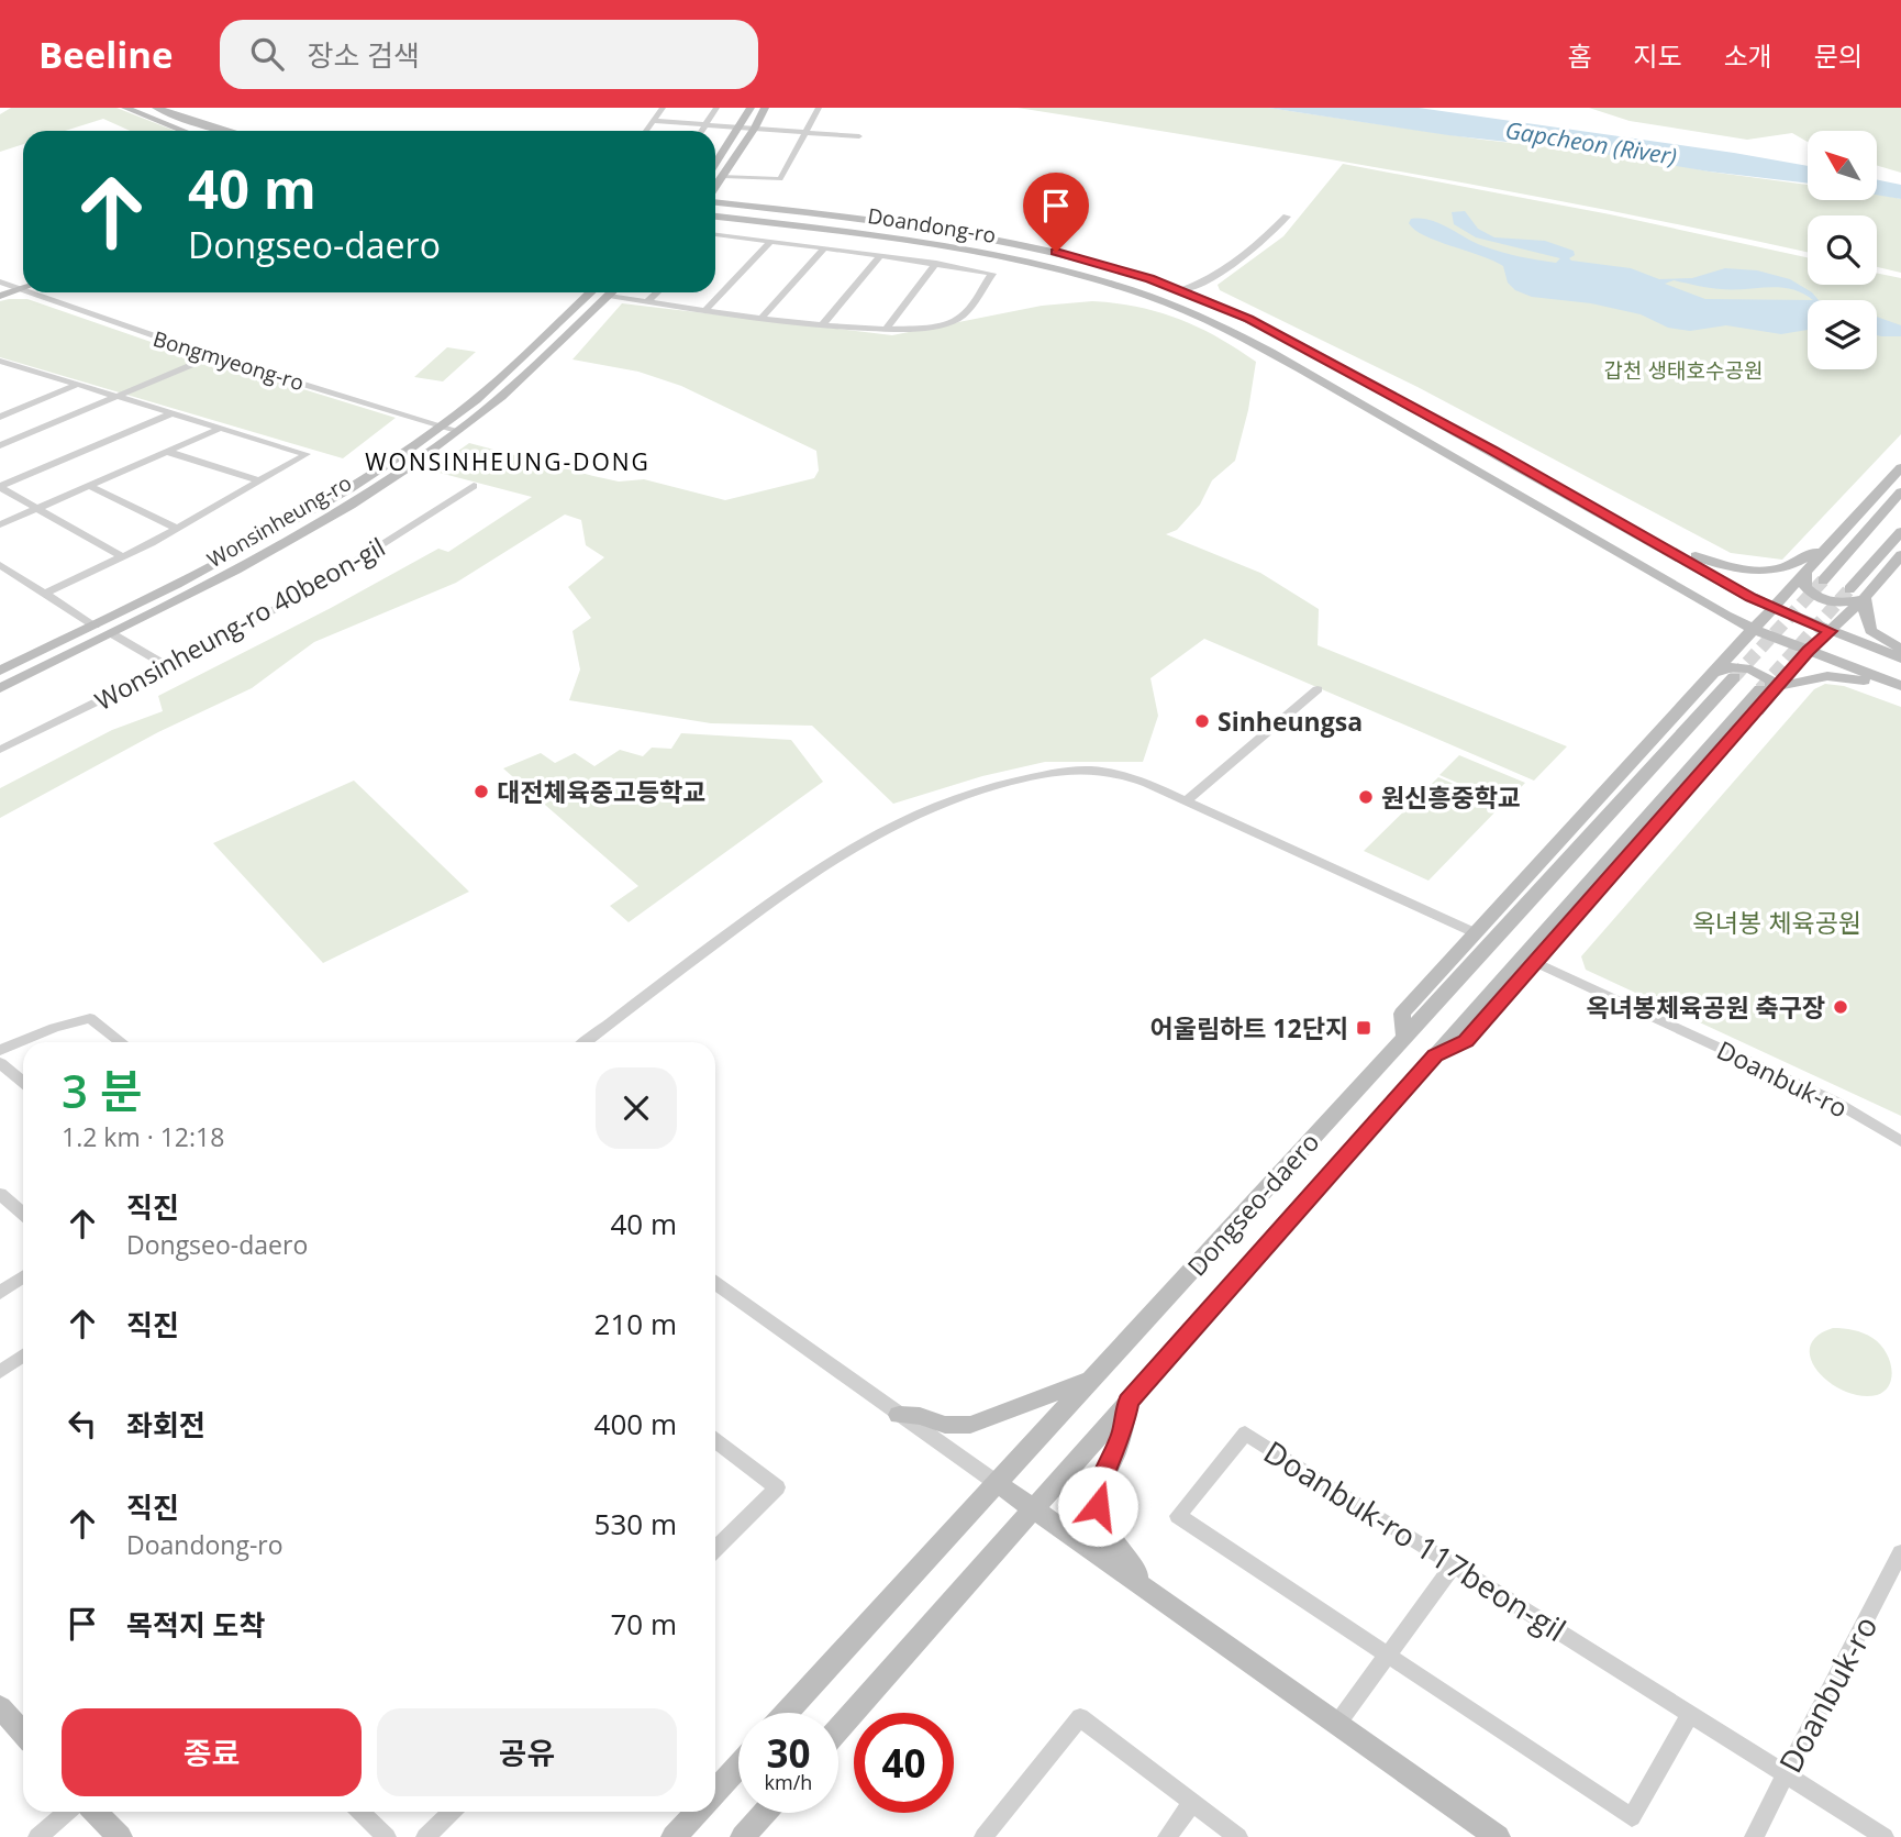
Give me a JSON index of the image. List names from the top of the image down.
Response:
{
  "streets": {
    "street": [
      "Doandong-ro",
      "Bongmyeong-ro",
      "Wonsinheung-ro",
      "Wonsinheung-ro 40beon-gil",
      "Doanbuk-ro",
      "Dongseo-daero",
      "Doanbuk-ro 117beon-gil"
    ]
  },
  "crossings": [
    ["Bongmyeong-ro", "Wonsinheung-ro"],
    ["Doanbuk-ro", "Doanbuk-ro 117beon-gil"]
  ],
  "districts": ["WONSINHEUNG-DONG"],
  "water": ["Gapcheon (River)"],
  "parks": ["갑천 생태호수공원", "옥녀봉 체육공원"],
  "places": {
    "other": [
      "Sinheungsa",
      "대전체육중고등학교",
      "원신흥중학교",
      "옥녀봉체육공원 축구장"
    ],
    "transit": ["어울림하트 12단지"]
  },
  "north": "top left",
  "page": {
    "header": "Beeline",
    "search": "장소 검색",
    "nav": [
      "홈",
      "지도",
      "소개",
      "문의"
    ],
    "turn": ["40 m", "Dongseo-daero"],
    "heading": ["3 분", "1.2 km · 12:18"],
    "list": [
      {
        "name": "직진",
        "note": "Dongseo-daero",
        "value": "40 m"
      },
      {
        "name": "직진",
        "value": "210 m"
      },
      {
        "name": "좌회전",
        "value": "400 m"
      },
      {
        "name": "직진",
        "note": "Doandong-ro",
        "value": "530 m"
      },
      {
        "name": "목적지 도착",
        "value": "70 m"
      }
    ],
    "buttons": ["종료", "공유"],
    "speed": "30 km/h",
    "limit": "40"
  }
}
